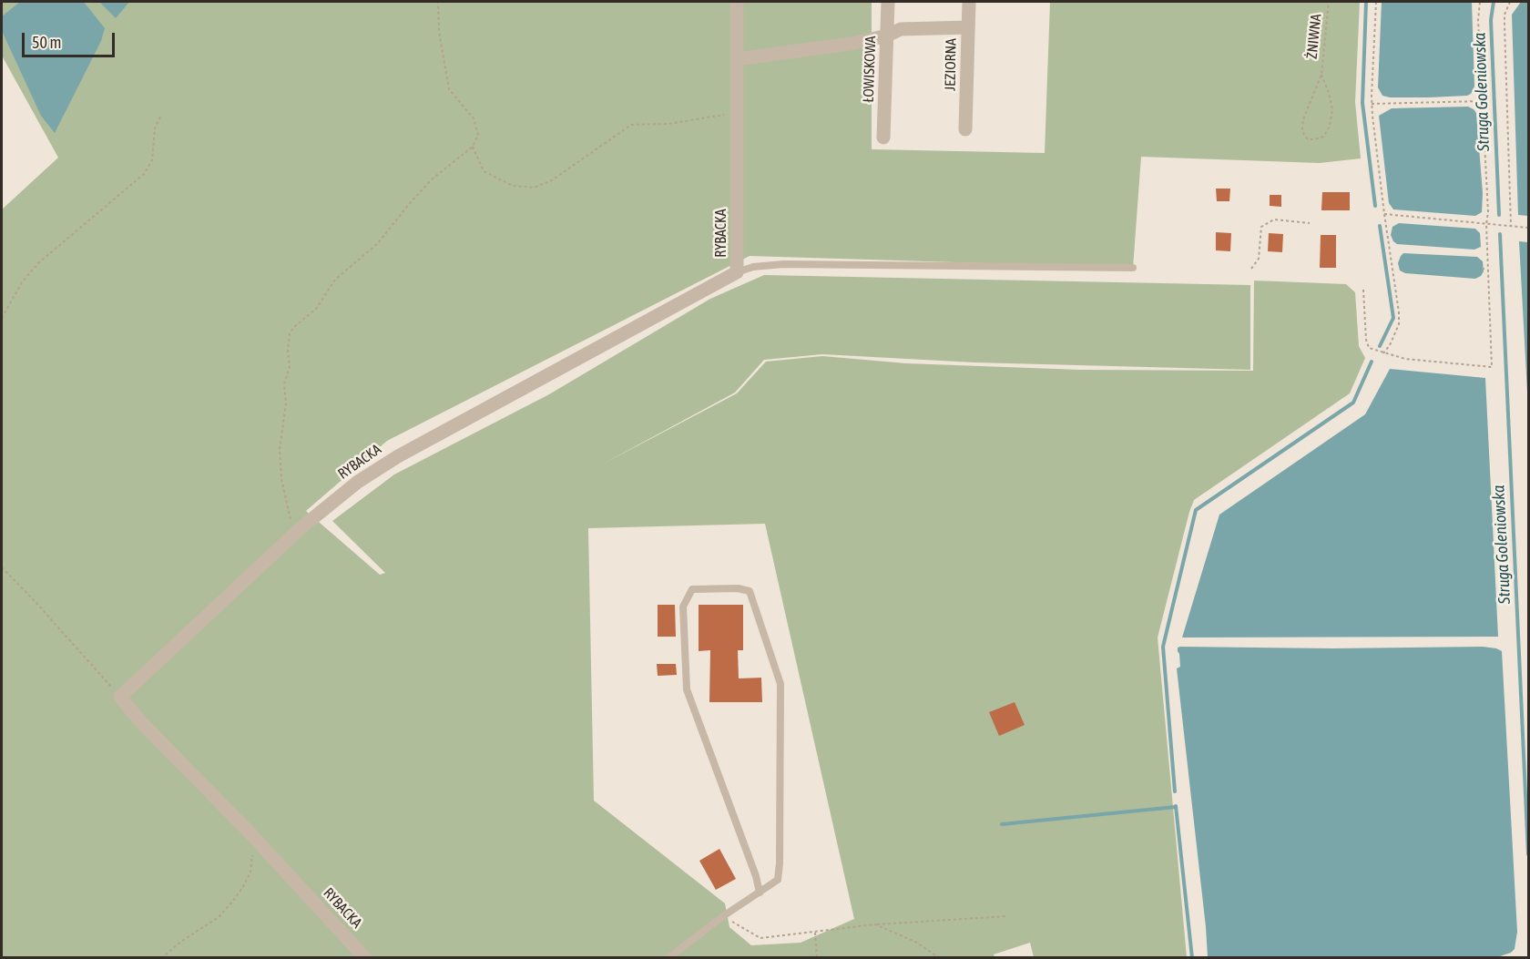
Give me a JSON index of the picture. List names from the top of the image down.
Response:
{
  "streets": {
    "street": ["JEZIORNA", "ŁOWISKOWA", "RYBACKA"],
    "path": ["ŻNIWNA"]
  },
  "water": ["Struga Goleniowska"],
  "scale_bar": "50 m"
}
